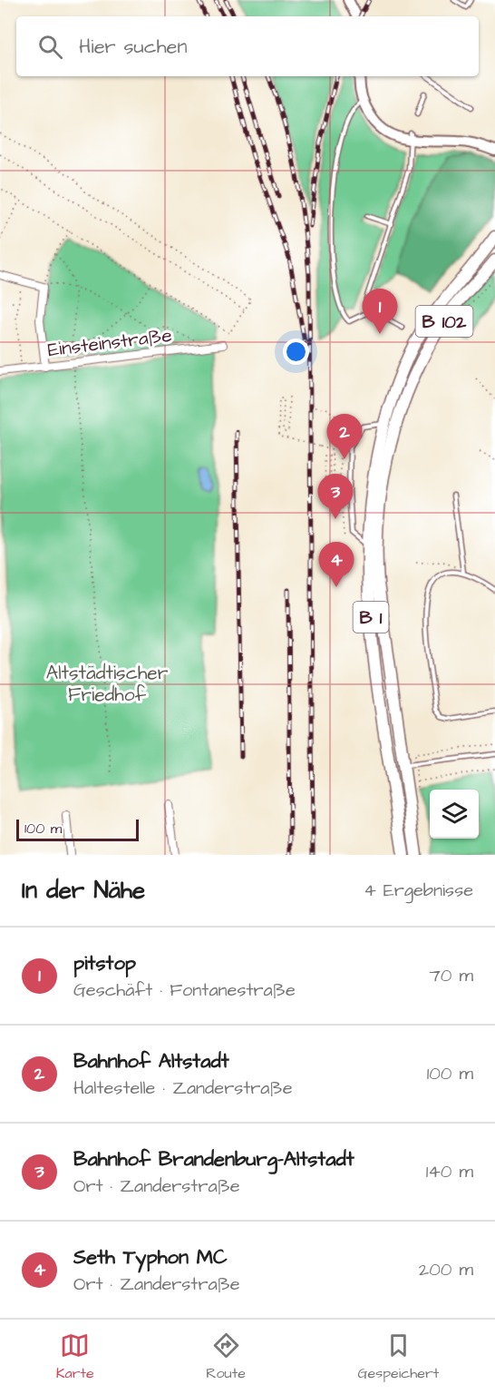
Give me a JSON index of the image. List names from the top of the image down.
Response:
{
  "streets": {
    "main road": ["B 102", "B 1"],
    "street": ["Einsteinstraße"]
  },
  "parks": ["Altstädtischer Friedhof"],
  "scale_bar": "100 m",
  "page": {
    "search": "Hier suchen",
    "pins": [
      "1",
      "2",
      "3",
      "4"
    ],
    "scale": "100 m",
    "heading": ["In der Nähe", "4 Ergebnisse"],
    "list": [
      {
        "mark": "1",
        "name": "pitstop",
        "note": "Geschäft · Fontanestraße",
        "value": "70 m"
      },
      {
        "mark": "2",
        "name": "Bahnhof Altstadt",
        "note": "Haltestelle · Zanderstraße",
        "value": "100 m"
      },
      {
        "mark": "3",
        "name": "Bahnhof Brandenburg-Altstadt",
        "note": "Ort · Zanderstraße",
        "value": "140 m"
      },
      {
        "mark": "4",
        "name": "Seth Typhon MC",
        "note": "Ort · Zanderstraße",
        "value": "200 m"
      }
    ],
    "nav": ["Karte", "Route", "Gespeichert"]
  }
}
